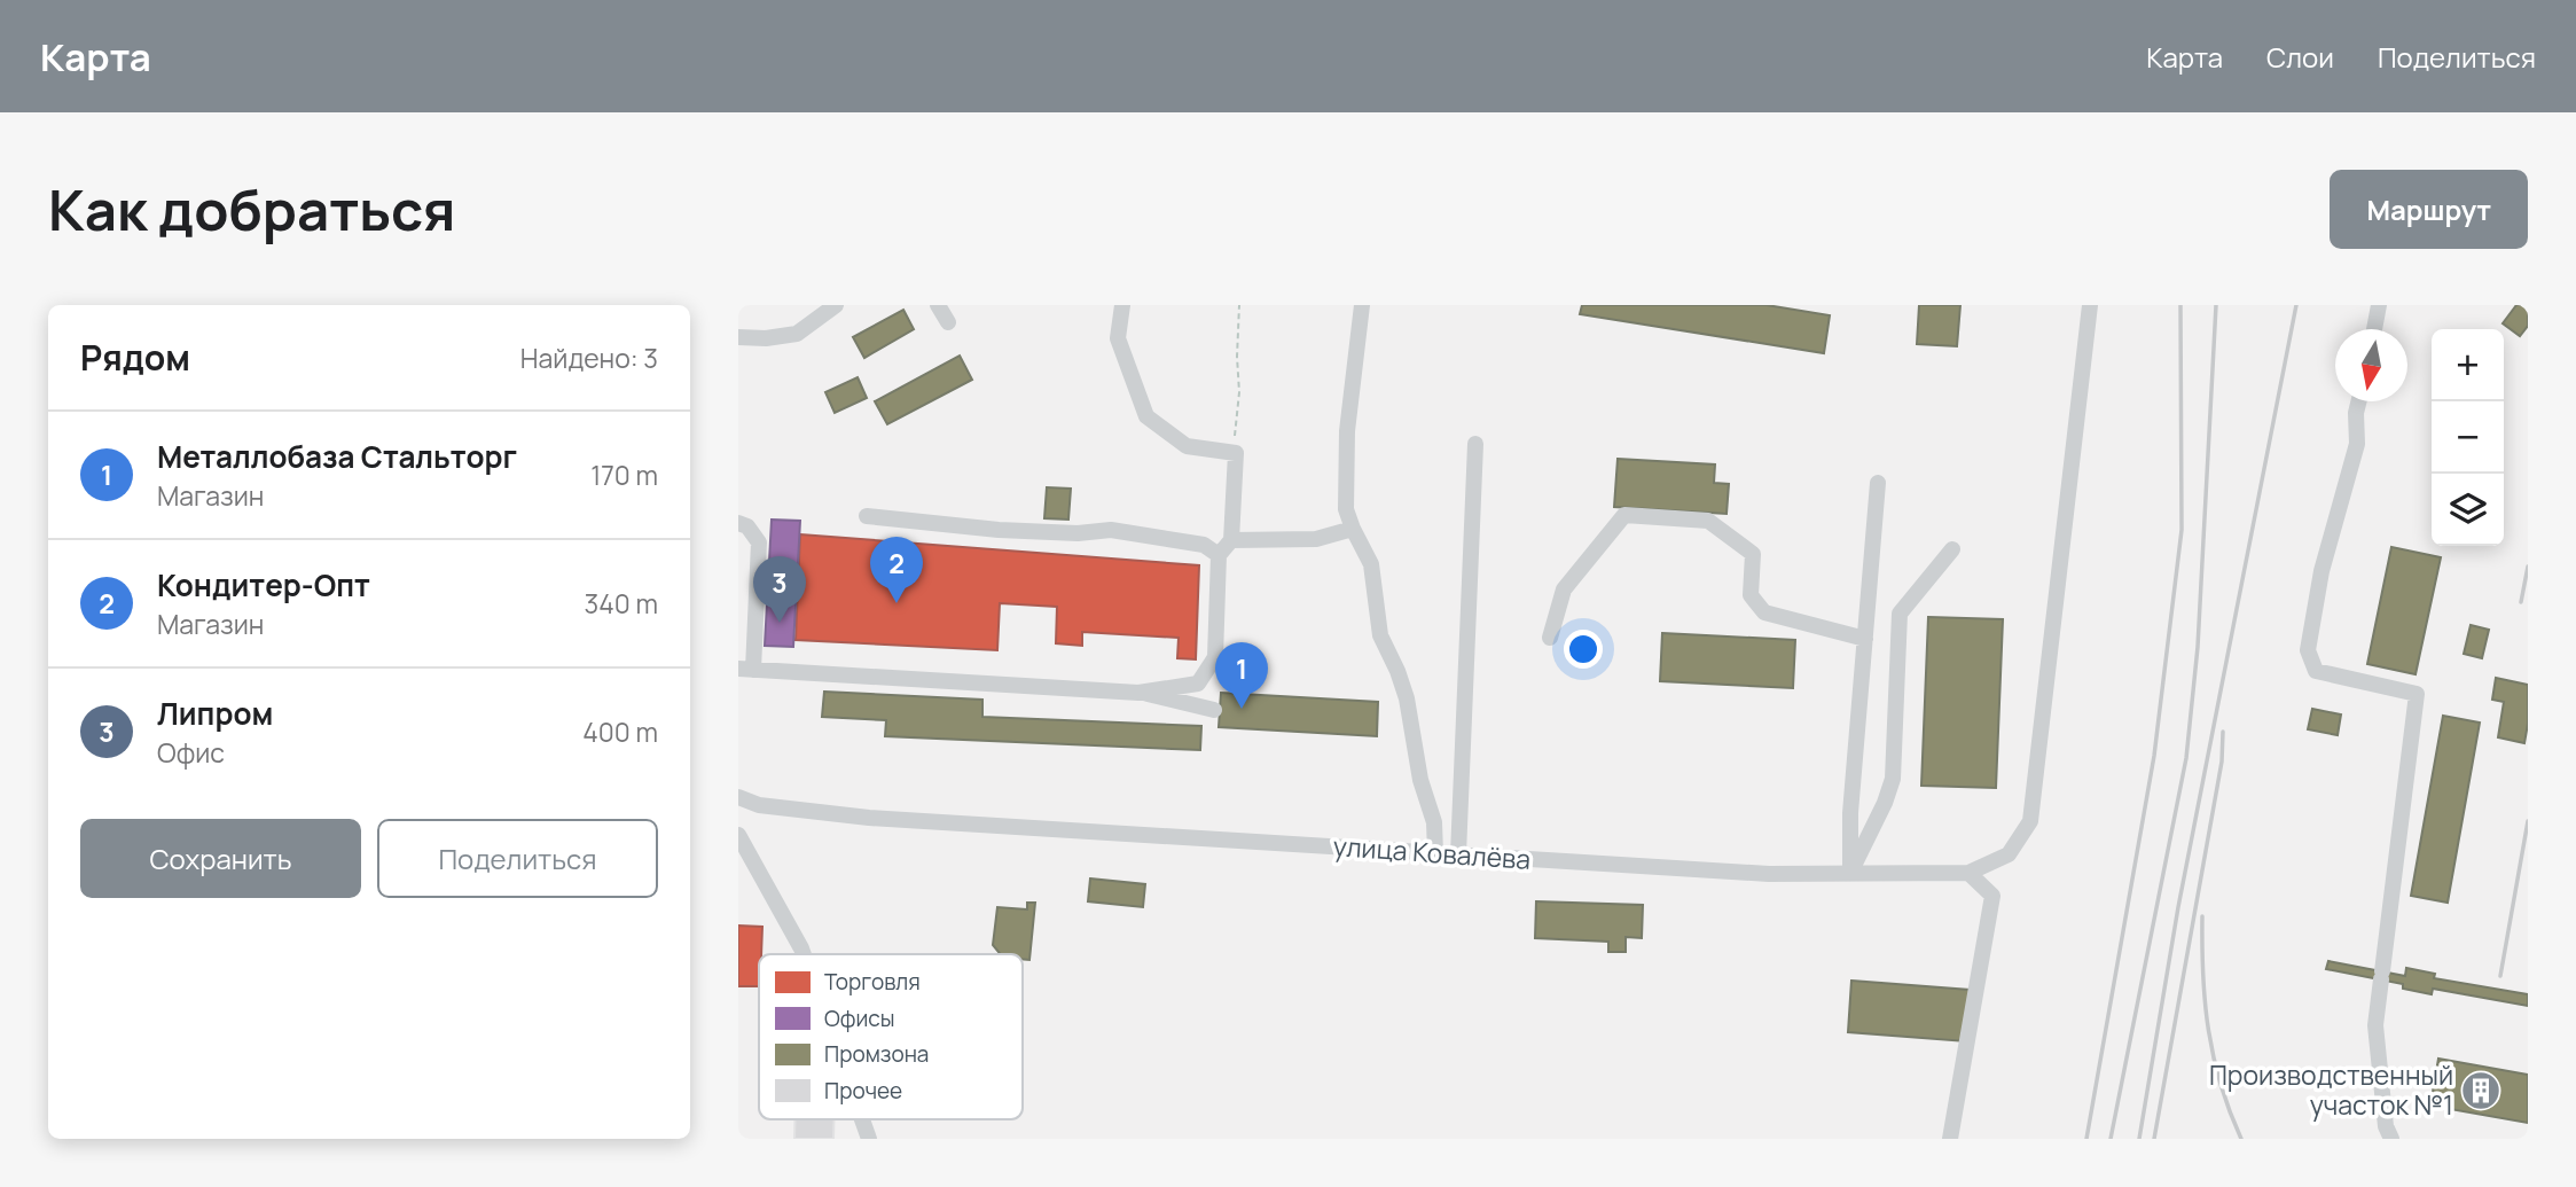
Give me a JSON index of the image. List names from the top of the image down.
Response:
{
  "streets": {
    "street": ["улица Ковалёва"]
  },
  "places": {
    "building": ["Производственный участок №1"]
  },
  "legend": [
    "Торговля",
    "Офисы",
    "Промзона",
    "Прочее"
  ],
  "north": "bottom",
  "page": {
    "header": "Карта",
    "nav": ["Карта", "Слои", "Поделиться"],
    "buttons": [
      "Маршрут",
      ["Сохранить", "Поделиться"]
    ],
    "title": "Как добраться",
    "heading": ["Рядом", "Найдено: 3"],
    "map_buttons": ["+", "−"],
    "list": [
      {
        "mark": "1",
        "name": "Металлобаза Стальторг",
        "note": "Магазин",
        "value": "170 m"
      },
      {
        "mark": "2",
        "name": "Кондитер-Опт",
        "note": "Магазин",
        "value": "340 m"
      },
      {
        "mark": "3",
        "name": "Липром",
        "note": "Офис",
        "value": "400 m"
      }
    ],
    "pins": ["2", "3", "1"]
  }
}
